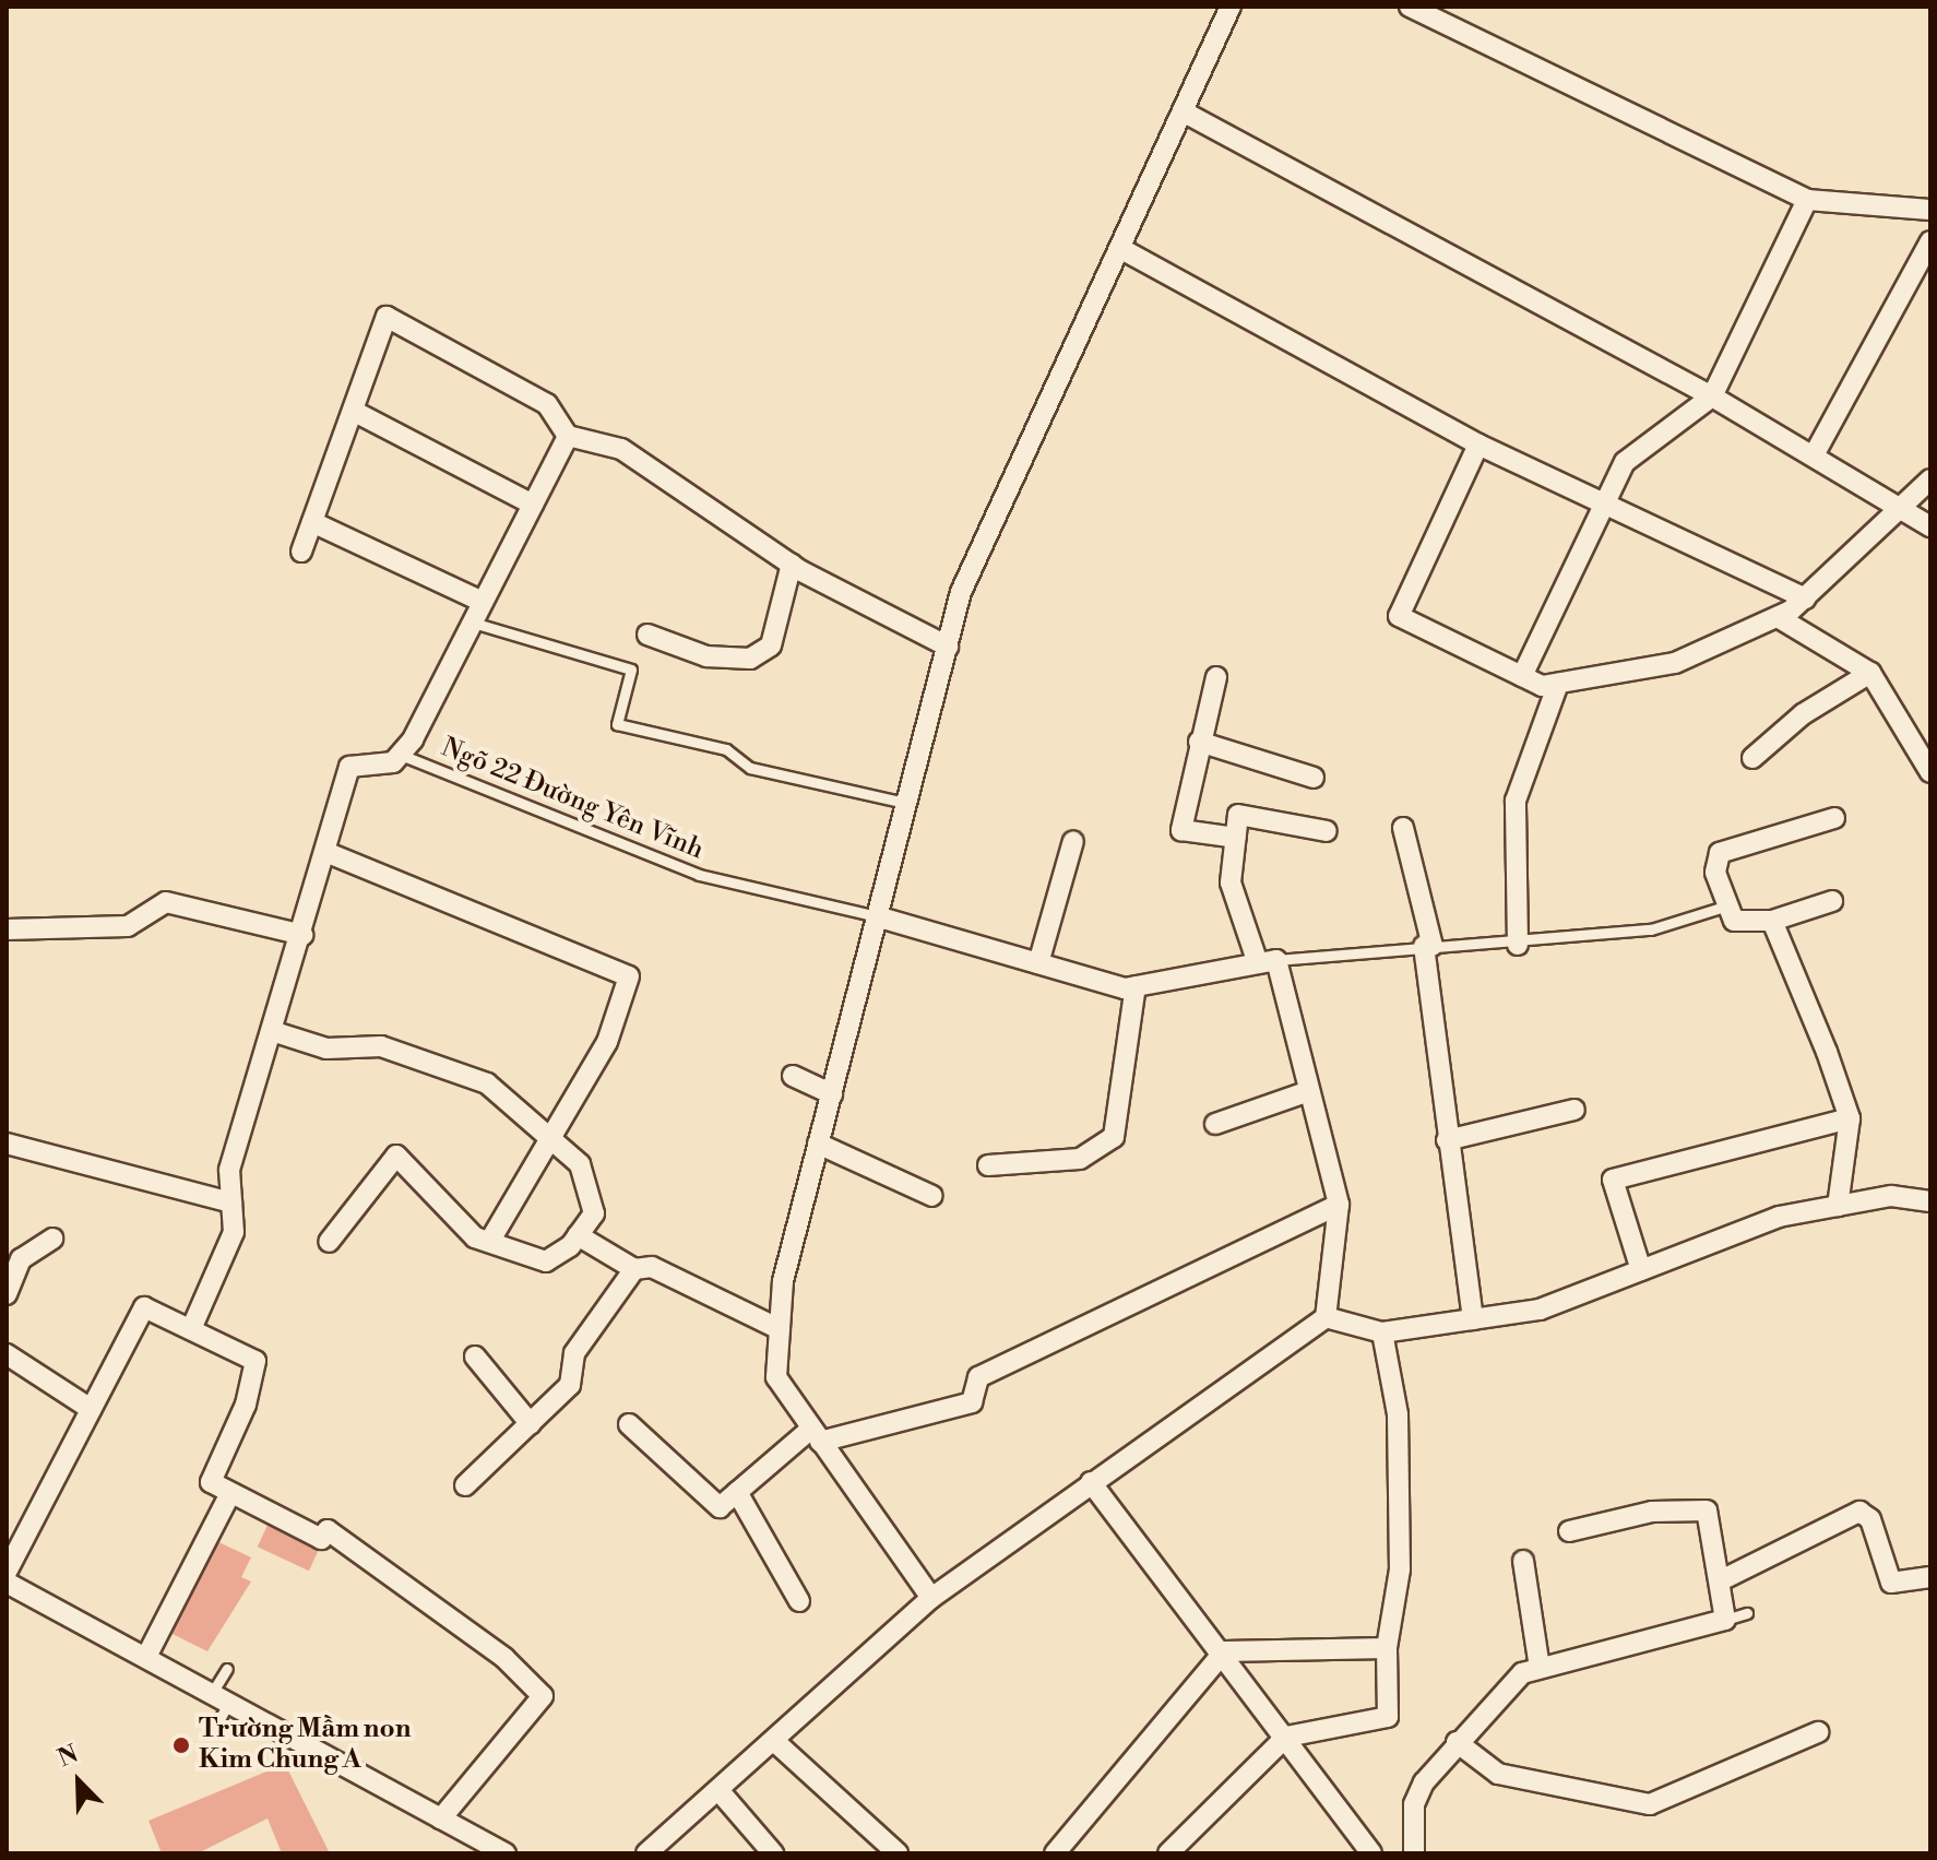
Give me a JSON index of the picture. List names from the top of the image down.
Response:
{
  "streets": {
    "lane": ["Ngõ 22 Đường Yên Vĩnh"]
  },
  "places": ["Trường Mầm non Kim Chung A"],
  "north": "top left"
}
